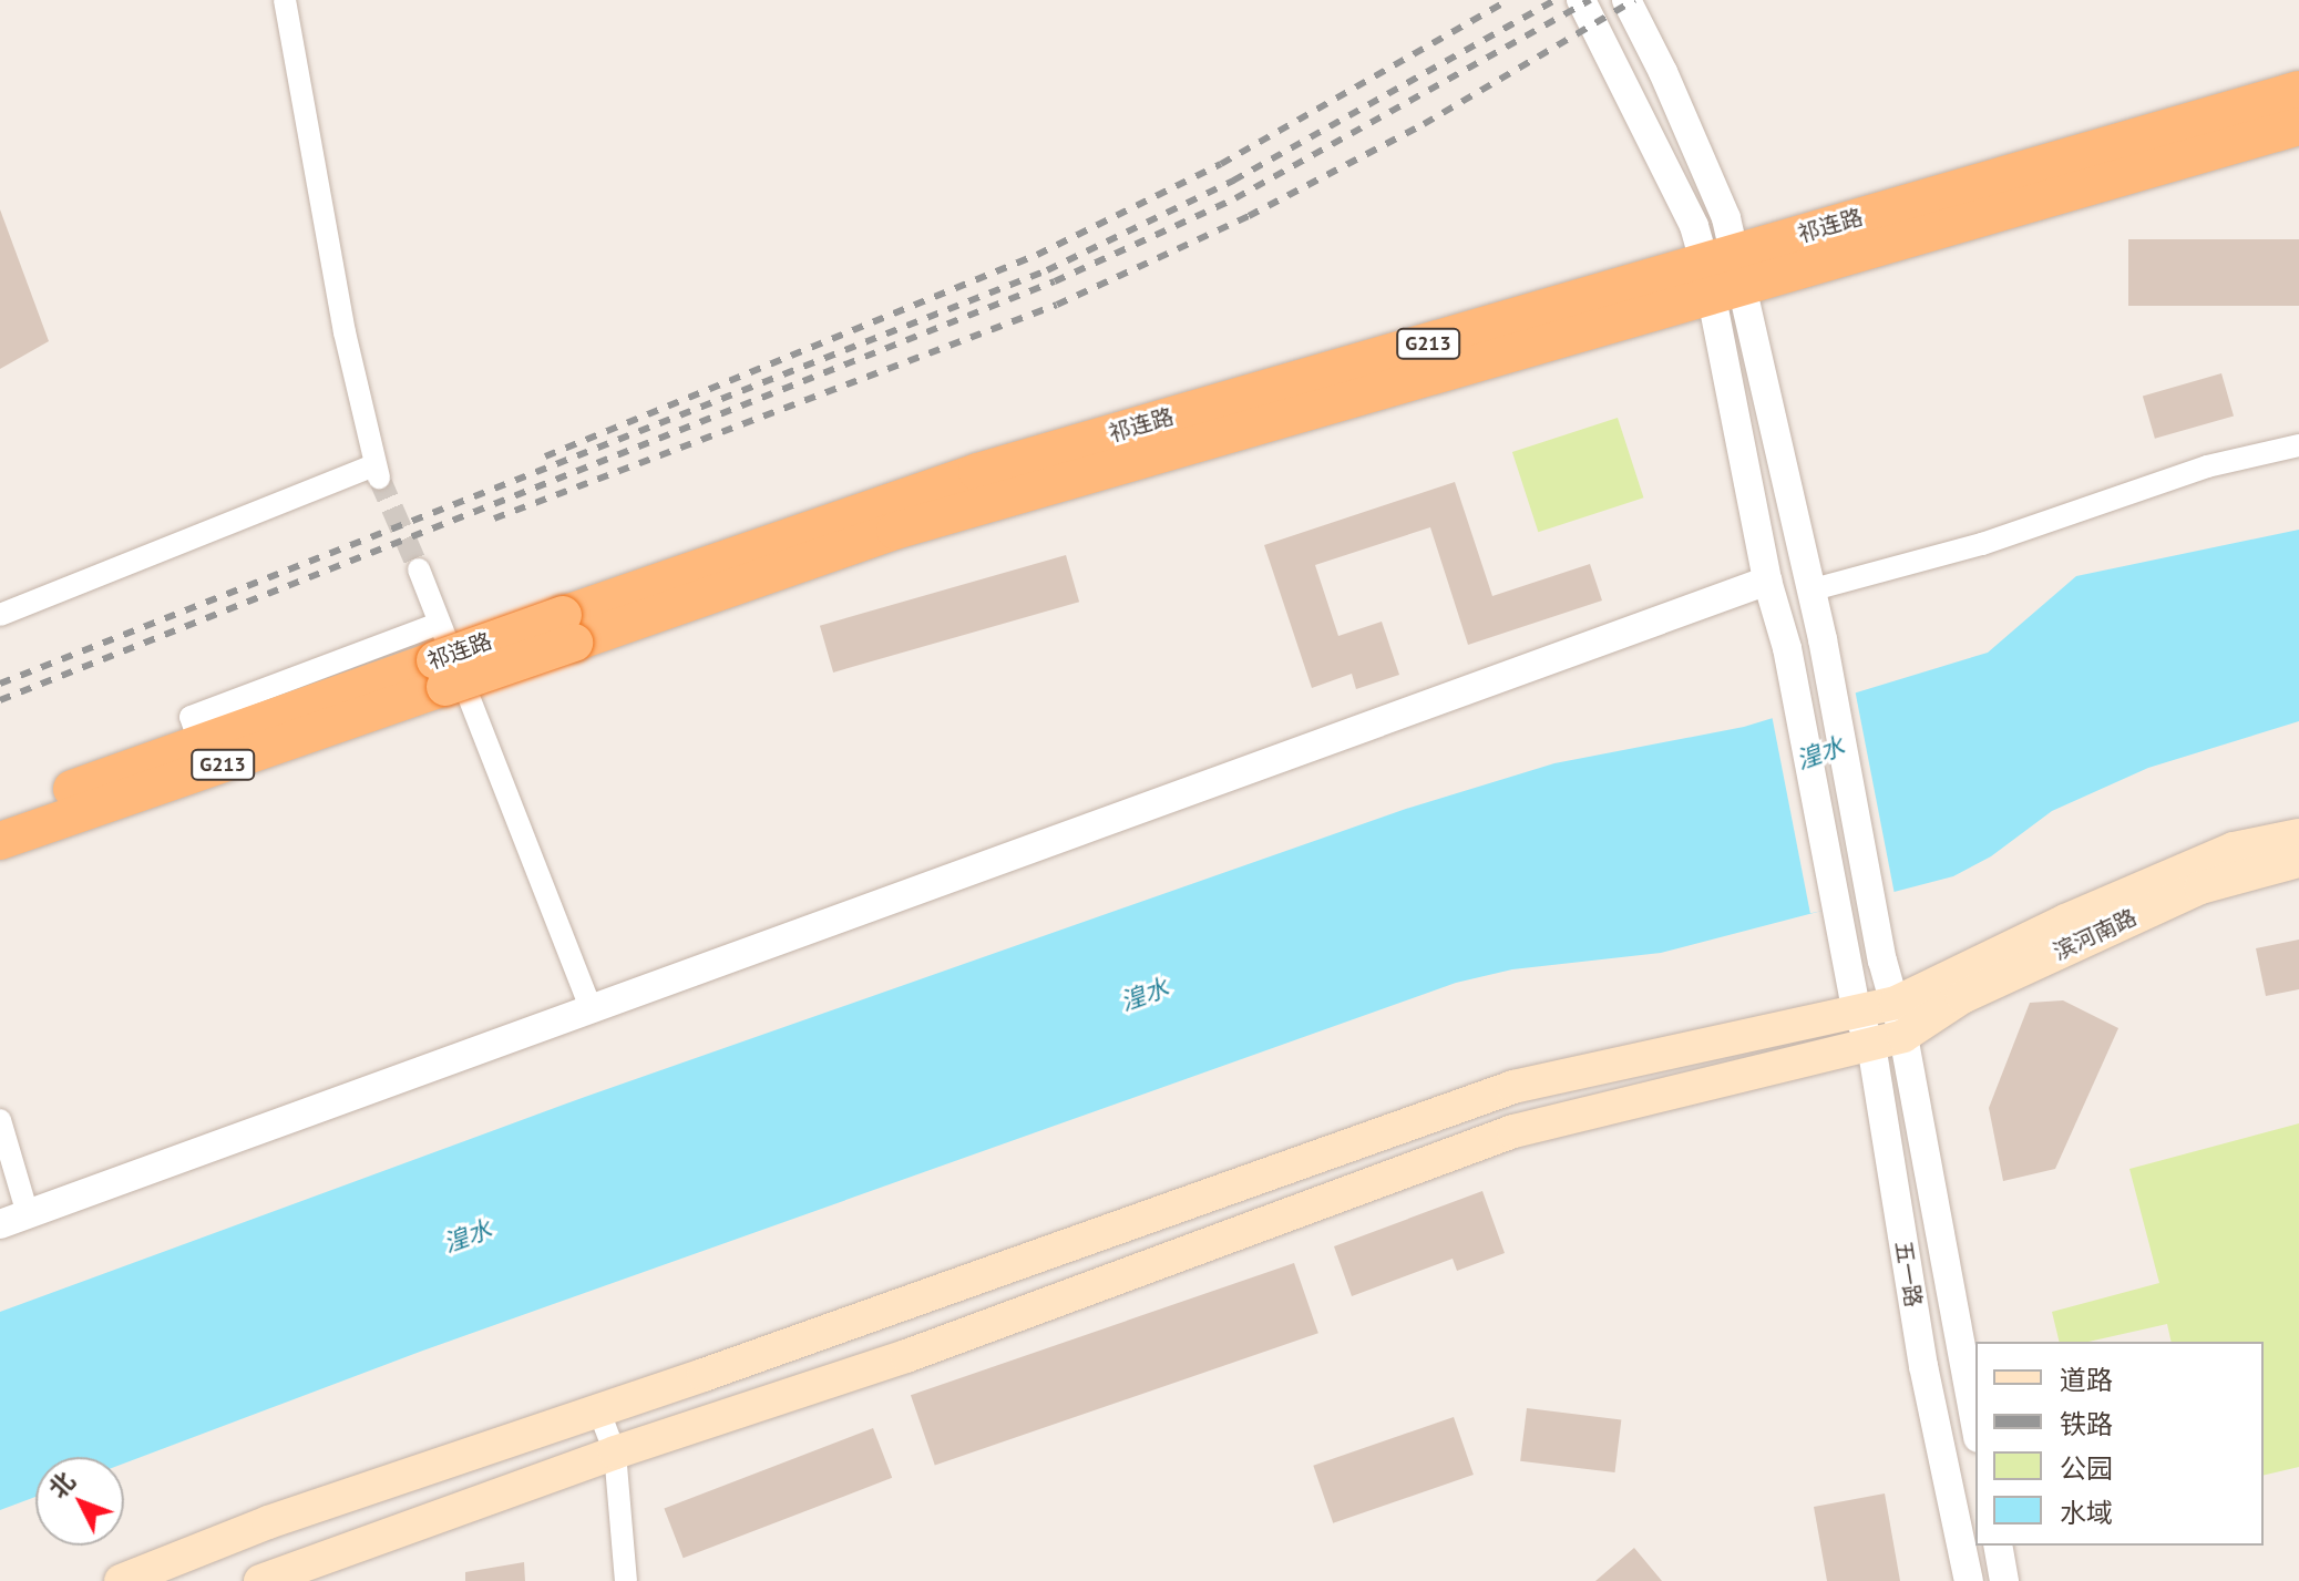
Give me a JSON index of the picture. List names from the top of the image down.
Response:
{
  "streets": {
    "highway": ["祁连路", "G213"],
    "main road": ["滨河南路"],
    "street": ["五一路"]
  },
  "crossings": [
    ["祁连路", "五一路"],
    ["滨河南路", "五一路"]
  ],
  "water": ["湟水"],
  "legend": [
    "道路",
    "铁路",
    "公园",
    "水域"
  ],
  "north": "top left"
}
